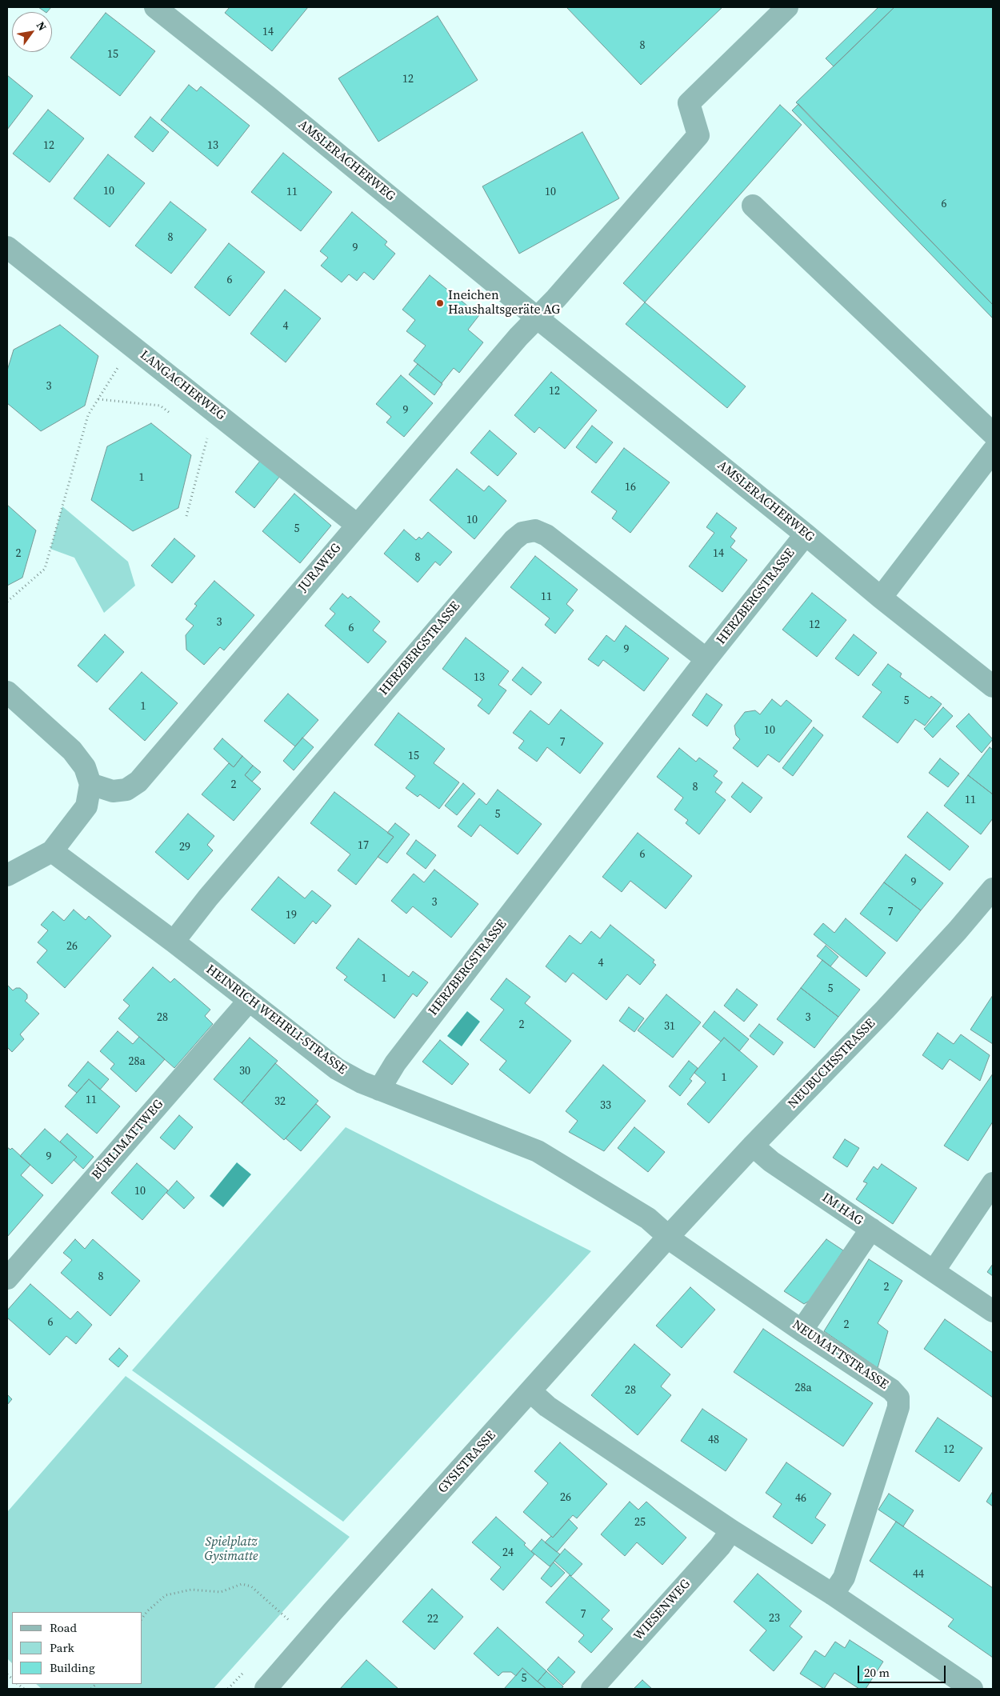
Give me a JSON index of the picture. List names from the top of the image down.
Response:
{
  "streets": {
    "street": [
      "AMSLERACHERWEG",
      "LANGACHERWEG",
      "JURAWEG",
      "HERZBERGSTRASSE",
      "HEINRICH WEHRLI-STRASSE",
      "NEUBUCHSSTRASSE",
      "BÜRLIMATTWEG",
      "IM HAG",
      "NEUMATTSTRASSE",
      "GYSISTRASSE",
      "WIESENWEG"
    ]
  },
  "crossings": [
    ["AMSLERACHERWEG", "JURAWEG"],
    ["AMSLERACHERWEG", "HERZBERGSTRASSE"],
    ["LANGACHERWEG", "JURAWEG"],
    ["HERZBERGSTRASSE", "HEINRICH WEHRLI-STRASSE"],
    ["HEINRICH WEHRLI-STRASSE", "NEUBUCHSSTRASSE"],
    ["HEINRICH WEHRLI-STRASSE", "BÜRLIMATTWEG"],
    ["HEINRICH WEHRLI-STRASSE", "NEUMATTSTRASSE"],
    ["HEINRICH WEHRLI-STRASSE", "GYSISTRASSE"],
    ["NEUBUCHSSTRASSE", "IM HAG"],
    ["NEUBUCHSSTRASSE", "NEUMATTSTRASSE"],
    ["NEUBUCHSSTRASSE", "GYSISTRASSE"],
    ["NEUMATTSTRASSE", "GYSISTRASSE"]
  ],
  "parks": ["Spielplatz Gysimatte"],
  "places": ["Ineichen Haushaltsgeräte AG"],
  "house_numbers": [
    "14",
    "8",
    "15",
    "12",
    "12",
    "13",
    "10",
    "11",
    "10",
    "6",
    "8",
    "9",
    "6",
    "4",
    "3",
    "12",
    "9",
    "1",
    "16",
    "10",
    "5",
    "2",
    "14",
    "8",
    "11",
    "3",
    "12",
    "6",
    "9",
    "13",
    "5",
    "1",
    "10",
    "7",
    "15",
    "2",
    "8",
    "11",
    "5",
    "17",
    "29",
    "6",
    "9",
    "3",
    "7",
    "19",
    "26",
    "4",
    "1",
    "5",
    "28",
    "3",
    "2",
    "31",
    "28a",
    "30",
    "1",
    "11",
    "32",
    "33",
    "9",
    "10",
    "8",
    "2",
    "6",
    "2",
    "28a",
    "28",
    "48",
    "12",
    "26",
    "46",
    "25",
    "24",
    "44",
    "7",
    "23",
    "22",
    "5"
  ],
  "legend": ["Road", "Park", "Building"],
  "scale_bar": "20 m",
  "north": "top right"
}
